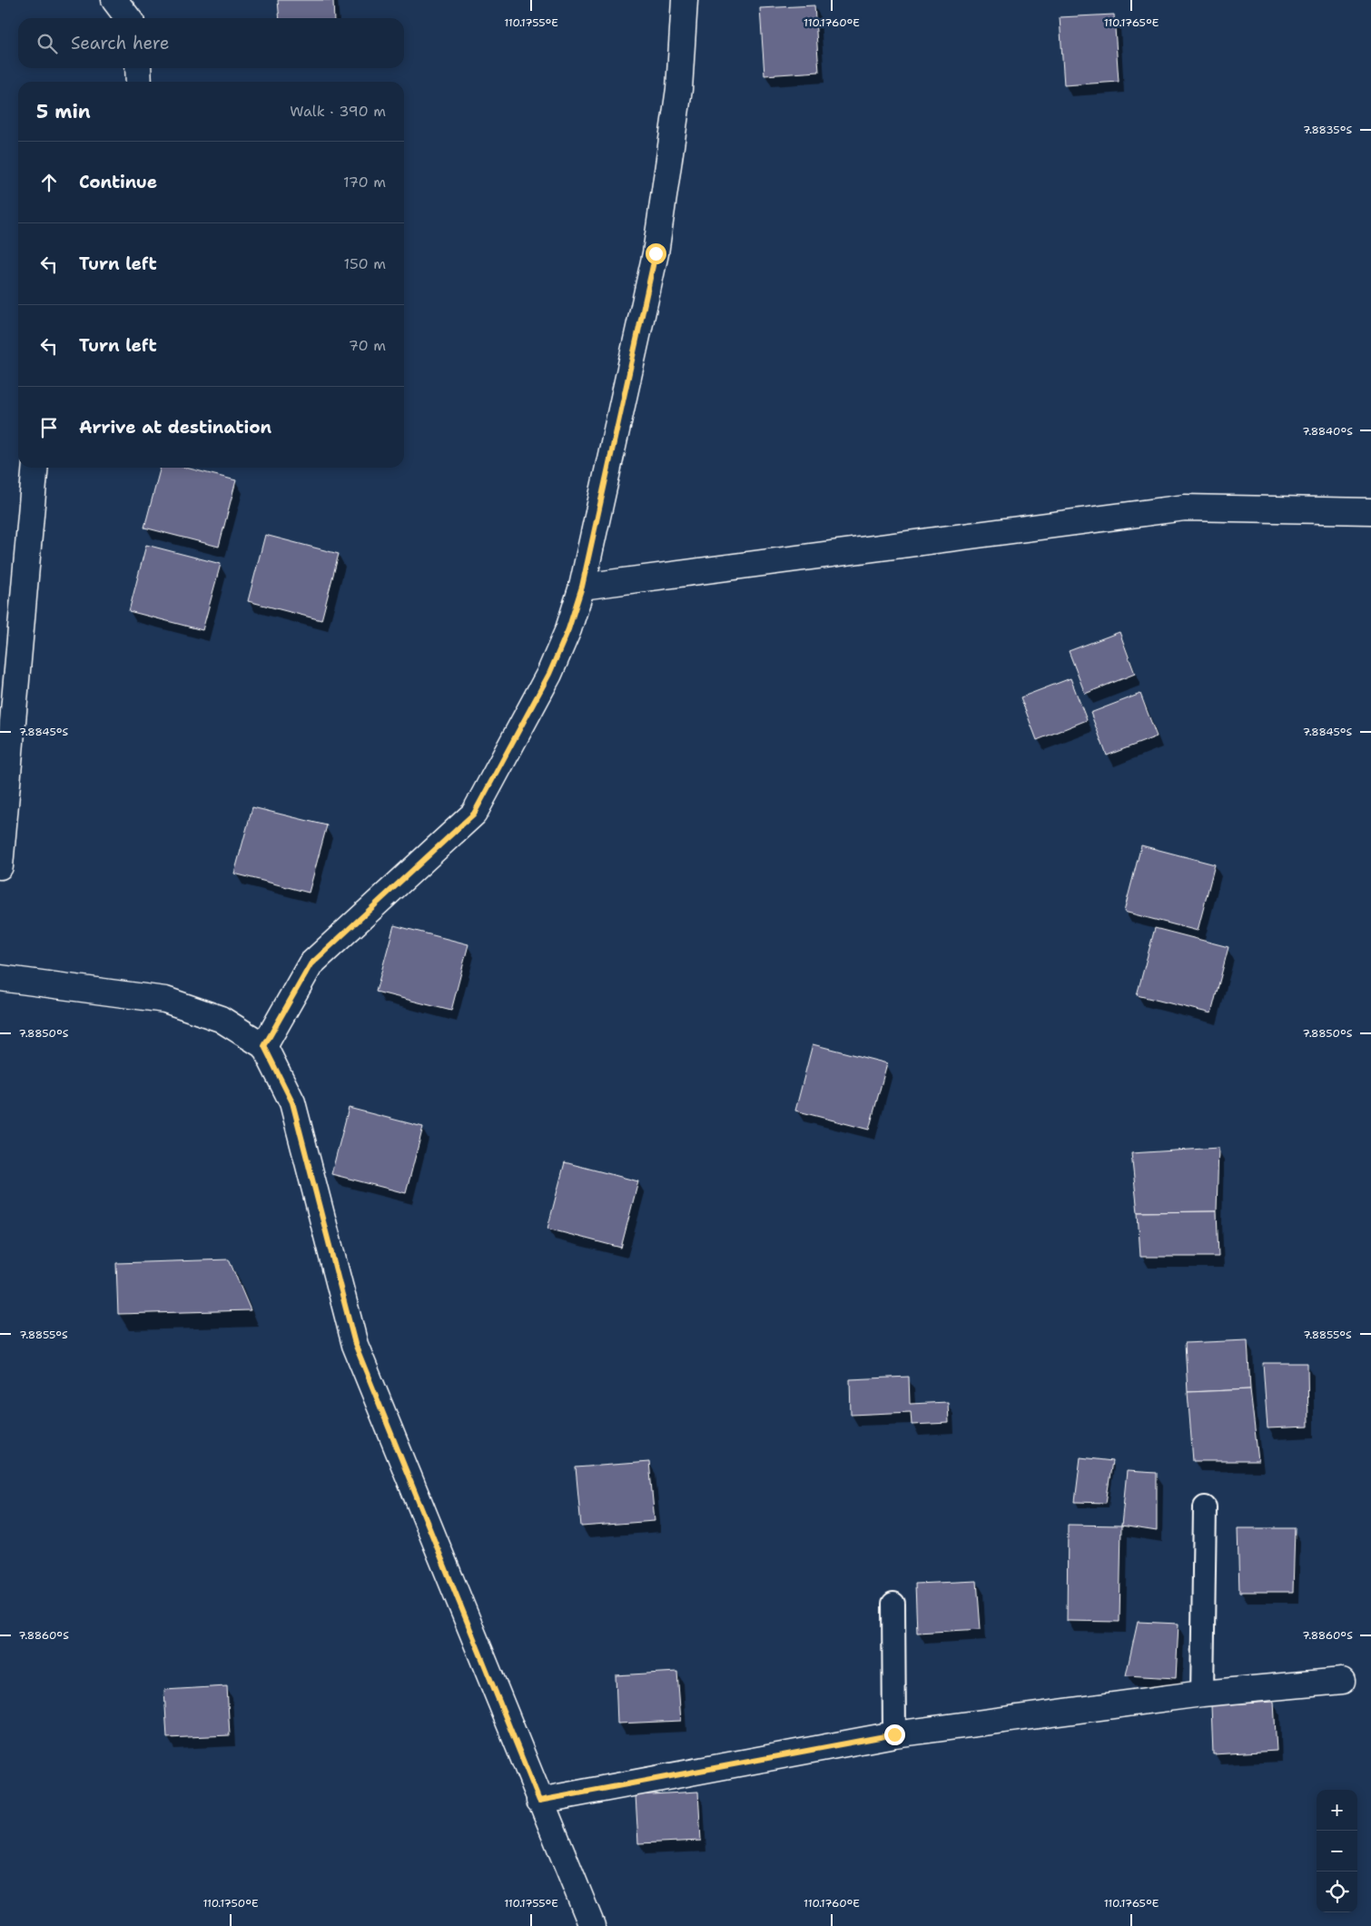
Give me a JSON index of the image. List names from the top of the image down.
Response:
{
  "page": {
    "search": "Search here",
    "heading": ["5 min", "Walk · 390 m"],
    "list": [
      ["Continue", "170 m"],
      ["Turn left", "150 m"],
      ["Turn left", "70 m"],
      "Arrive at destination"
    ],
    "map_buttons": ["+", "−"]
  },
  "coordinates": [
    "110.1755°E",
    "110.1760°E",
    "110.1765°E",
    "7.8835°S",
    "7.8840°S",
    "7.8845°S",
    "7.8850°S",
    "7.8855°S",
    "7.8860°S",
    "110.1750°E"
  ]
}
